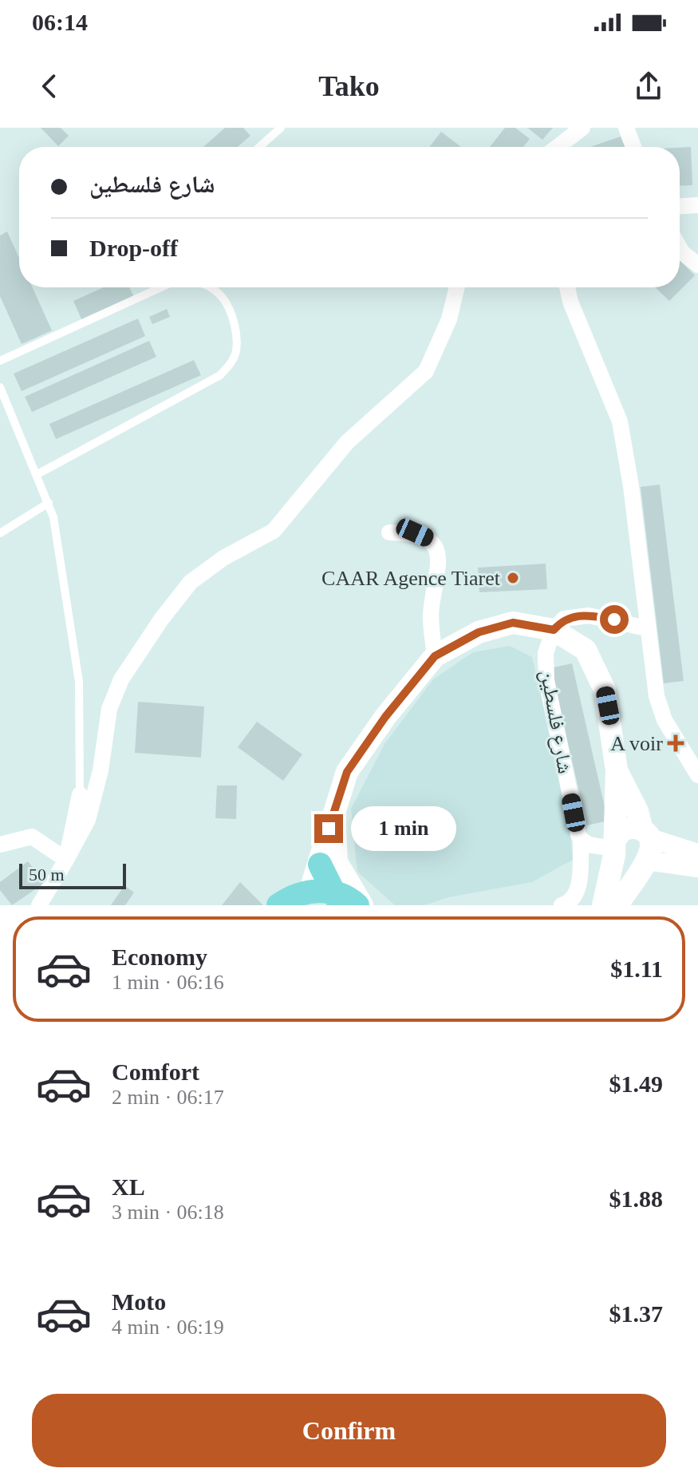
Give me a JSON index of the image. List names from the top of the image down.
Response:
{
  "streets": {
    "street": ["شارع فلسطين"]
  },
  "places": {
    "other": ["CAAR Agence Tiaret"],
    "health": ["A voir"]
  },
  "scale_bar": "50 m",
  "page": {
    "status": "06:14",
    "header": "Tako",
    "banner": ["شارع فلسطين", "Drop-off"],
    "bubble": "1 min",
    "scale": "50 m",
    "list": [
      {
        "name": "Economy",
        "note": "1 min · 06:16",
        "value": "$1.11"
      },
      {
        "name": "Comfort",
        "note": "2 min · 06:17",
        "value": "$1.49"
      },
      {
        "name": "XL",
        "note": "3 min · 06:18",
        "value": "$1.88"
      },
      {
        "name": "Moto",
        "note": "4 min · 06:19",
        "value": "$1.37"
      }
    ],
    "buttons": "Confirm"
  }
}
